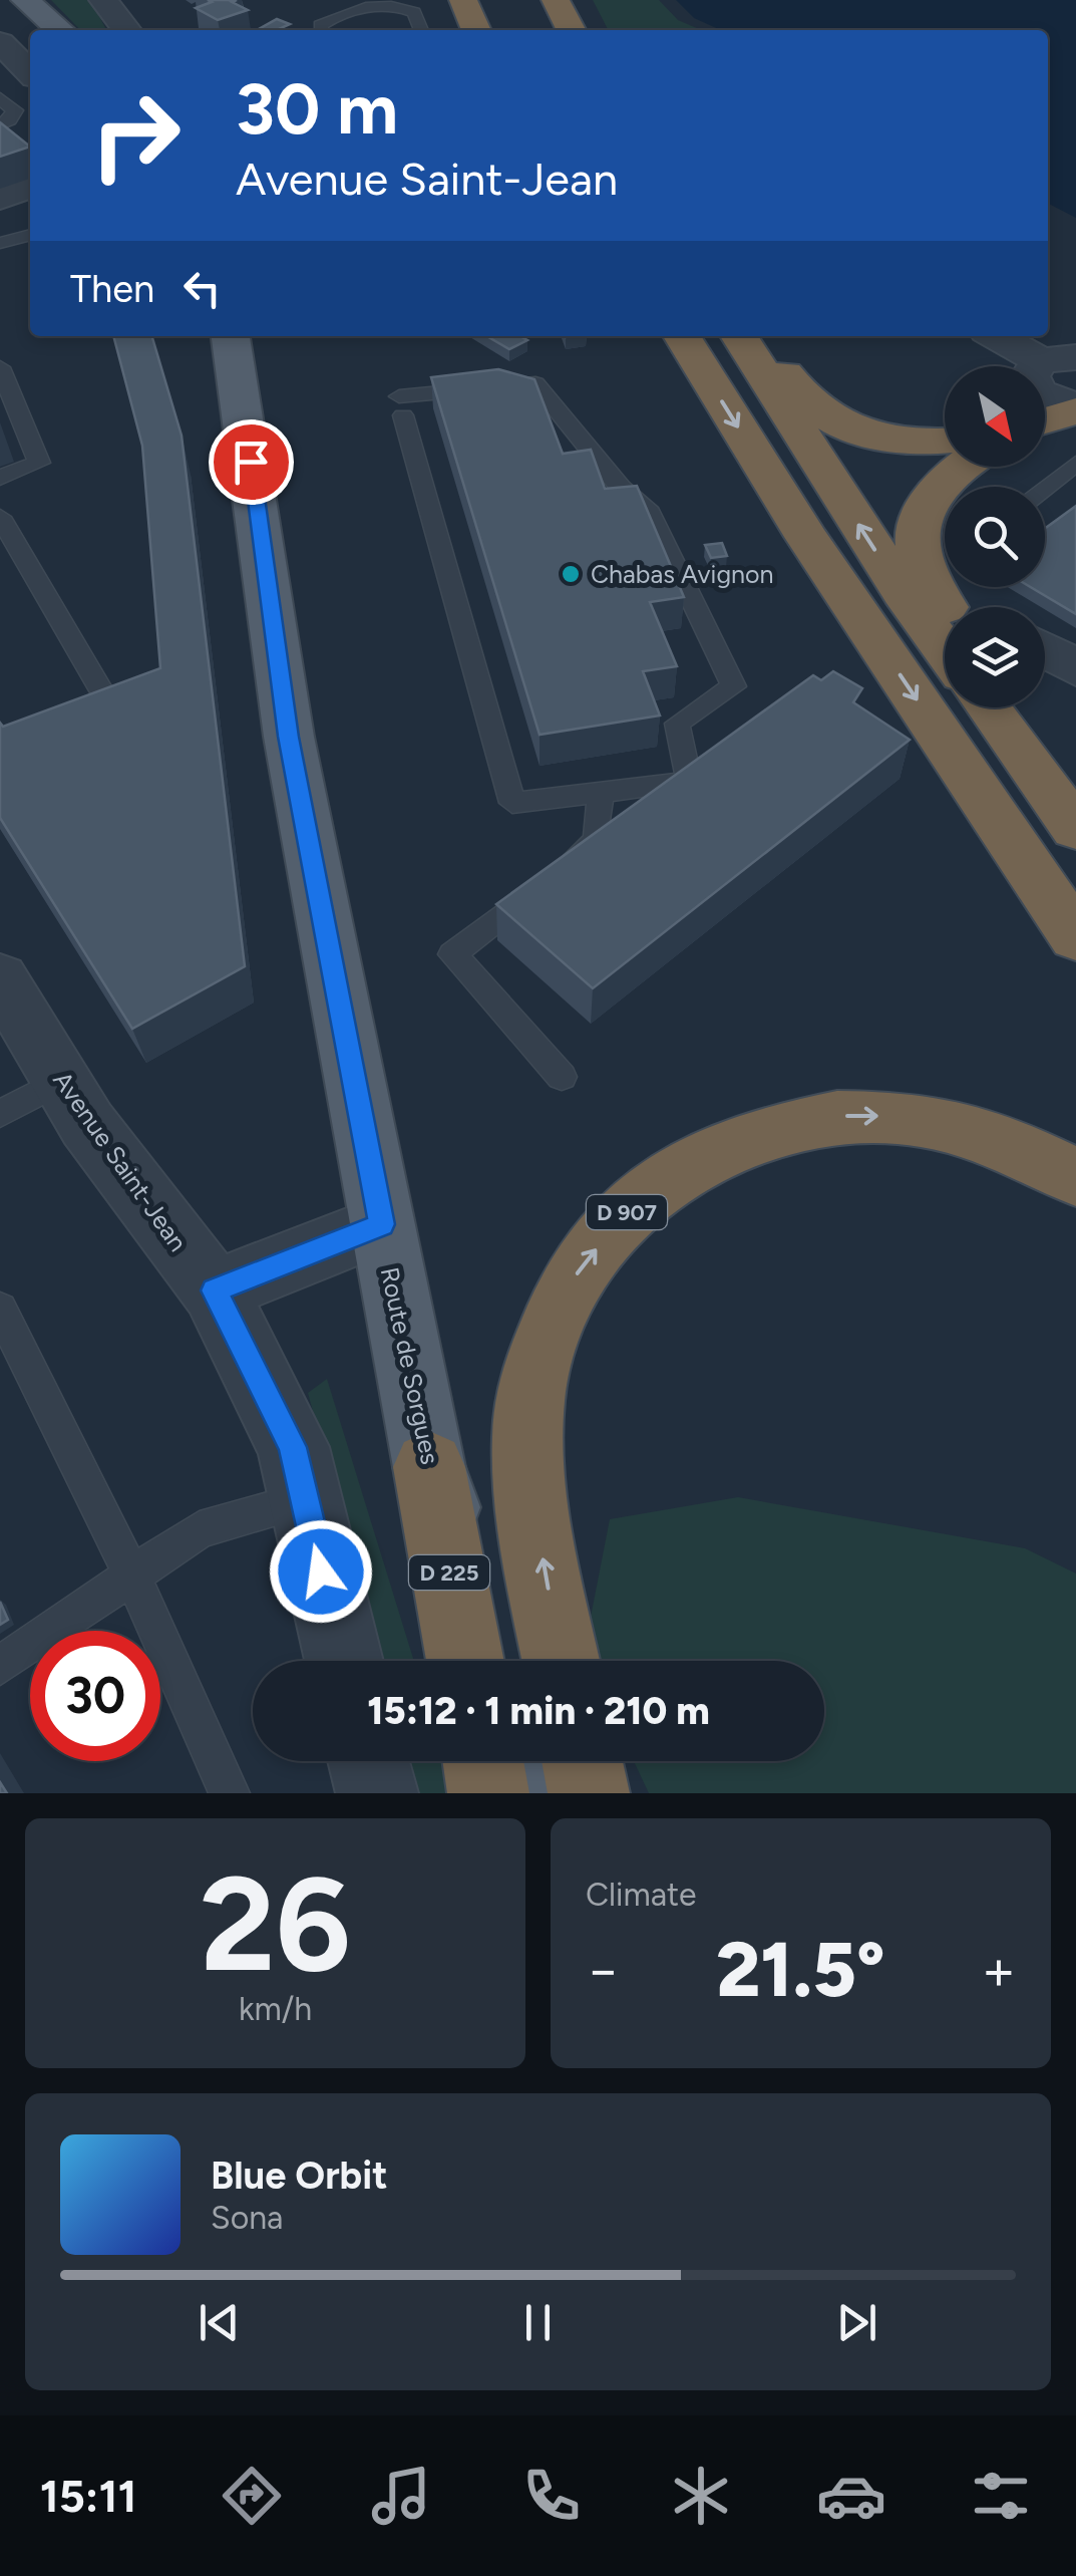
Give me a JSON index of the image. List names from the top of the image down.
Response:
{
  "streets": {
    "highway": ["D 907", "D 225"],
    "main road": ["Route de Sorgues"],
    "street": ["Avenue Saint-Jean"]
  },
  "crossings": [
    ["Route de Sorgues", "D 225"]
  ],
  "places": ["Chabas Avignon"],
  "north": "bottom right",
  "page": {
    "turn": ["30 m", "Avenue Saint-Jean"],
    "then": "Then",
    "limit": "30",
    "trip": "15:12 · 1 min · 210 m",
    "tile": [
      ["26", "km/h"],
      "Climate"
    ],
    "heat": ["−", "21.5°", "+"],
    "song": ["Blue Orbit", "Sona"],
    "tabs": "15:11"
  }
}
